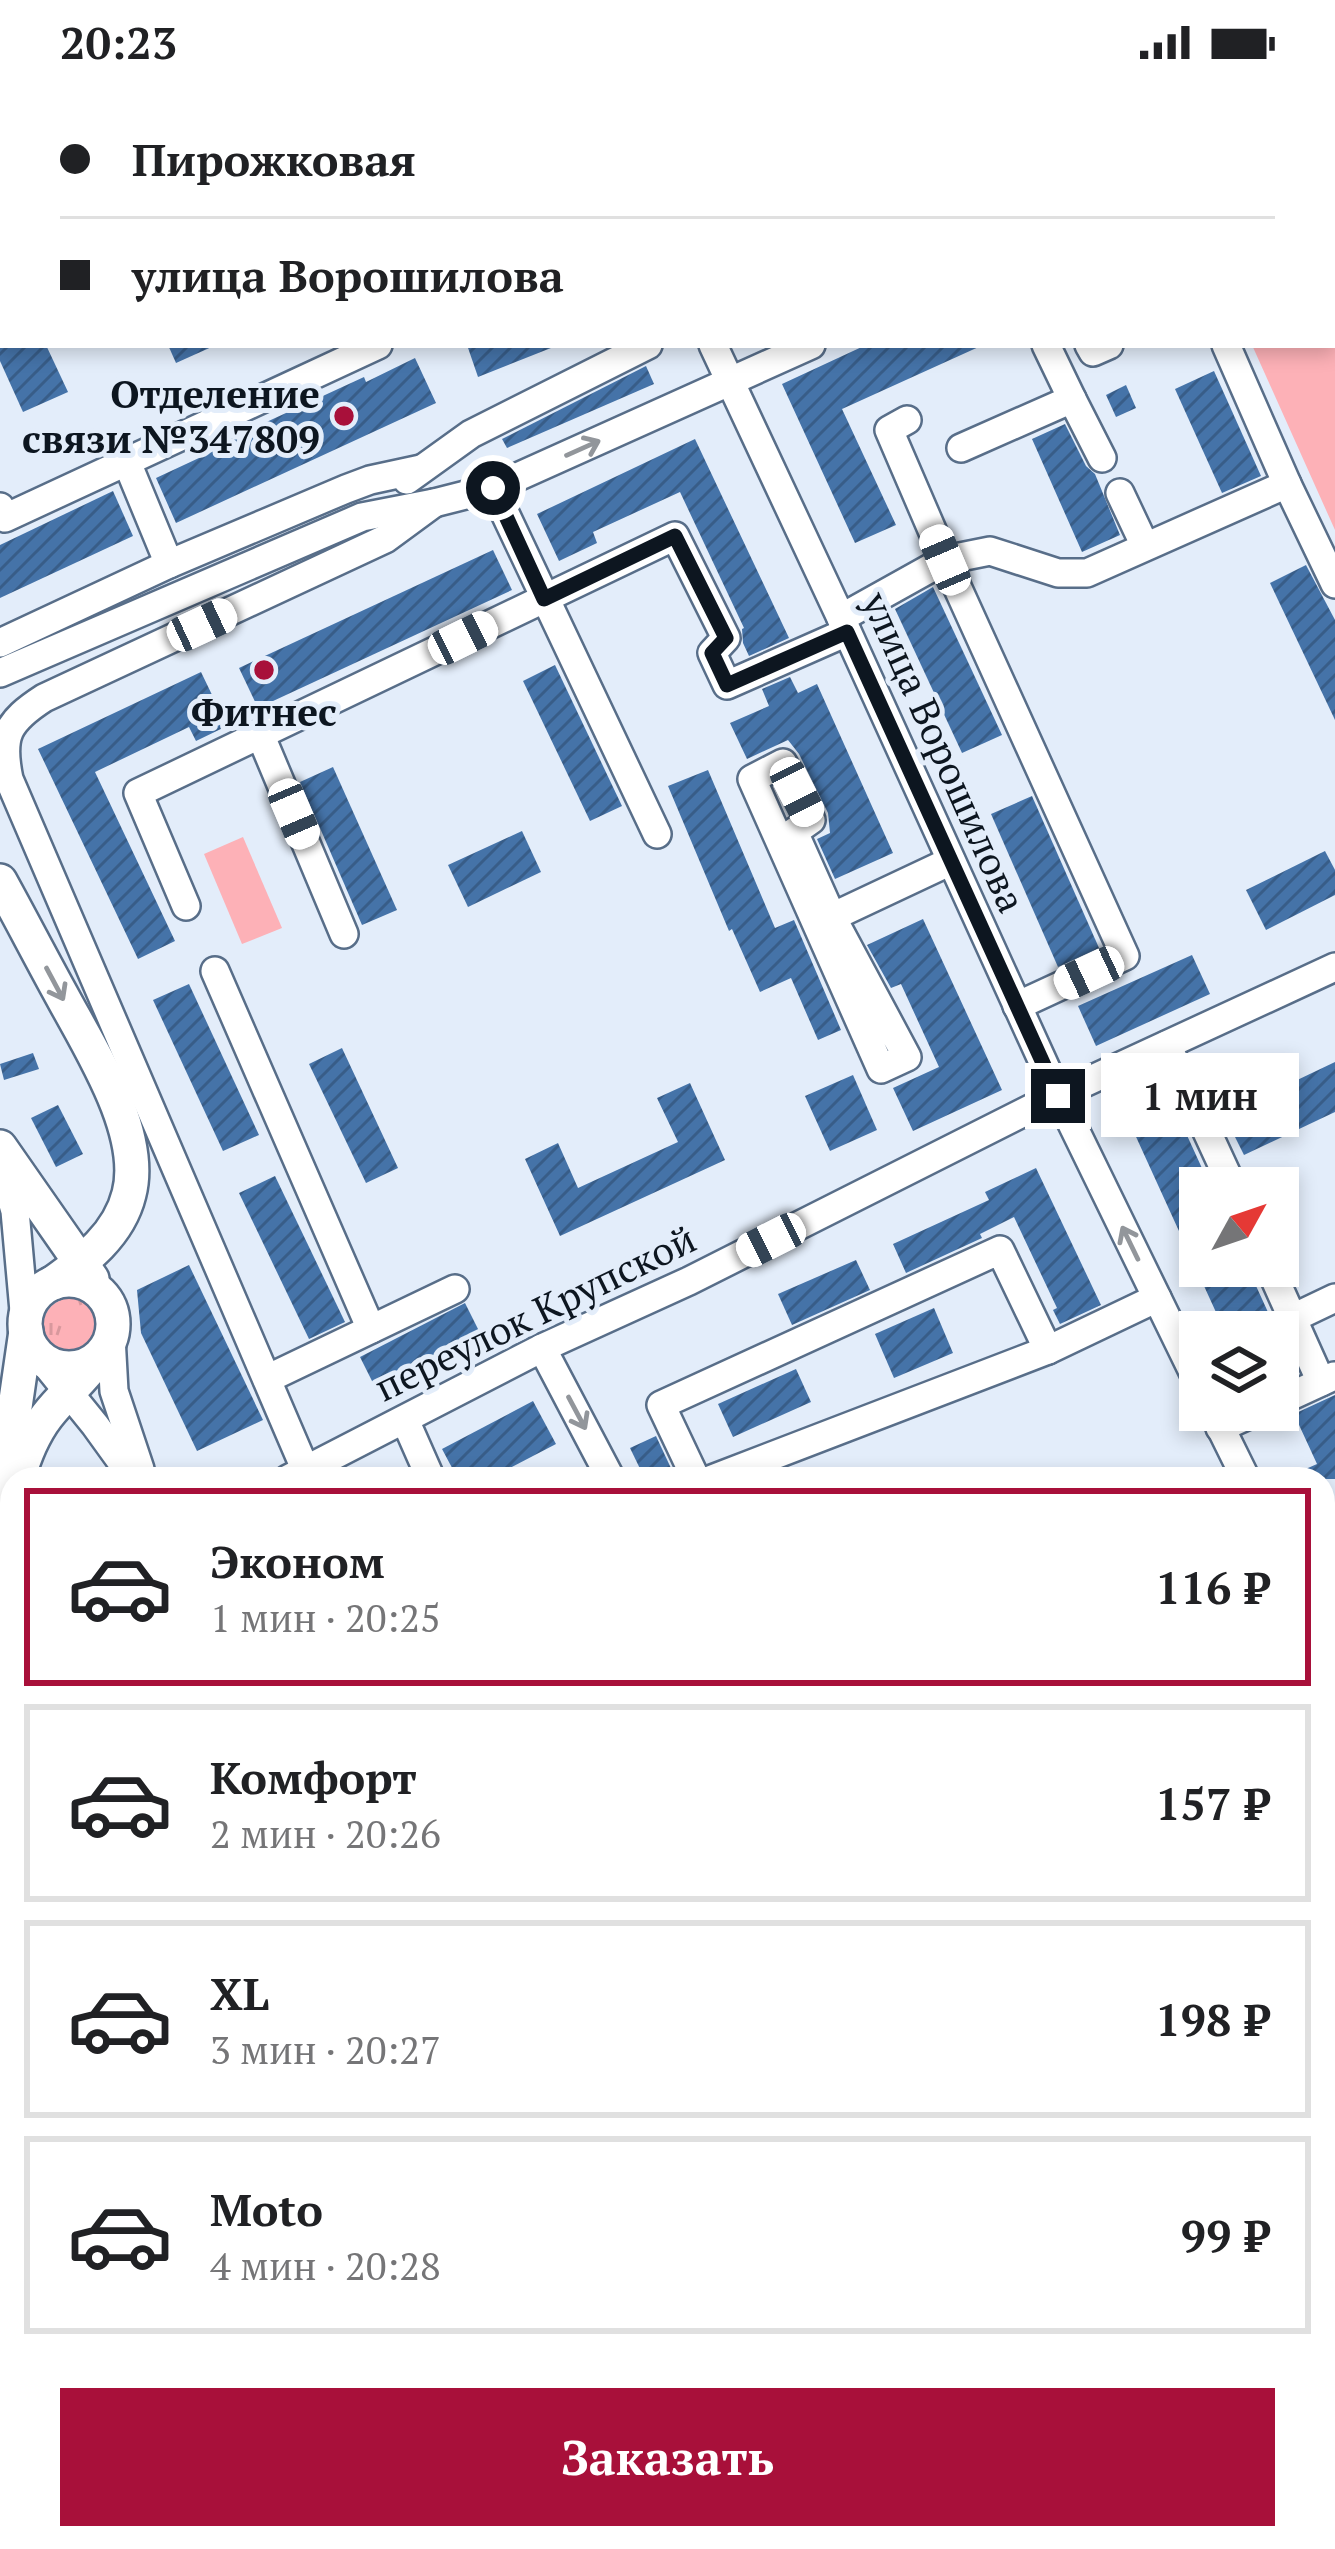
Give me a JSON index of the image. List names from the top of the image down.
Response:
{
  "streets": {
    "street": ["улица Ворошилова", "переулок Крупской"]
  },
  "crossings": [
    ["улица Ворошилова", "переулок Крупской"]
  ],
  "places": ["Отделение связи №347809", "Фитнес"],
  "north": "top right",
  "page": {
    "status": "20:23",
    "banner": ["Пирожковая", "улица Ворошилова"],
    "bubble": "1 мин",
    "list": [
      {
        "name": "Эконом",
        "note": "1 мин · 20:25",
        "value": "116 ₽"
      },
      {
        "name": "Комфорт",
        "note": "2 мин · 20:26",
        "value": "157 ₽"
      },
      {
        "name": "XL",
        "note": "3 мин · 20:27",
        "value": "198 ₽"
      },
      {
        "name": "Moto",
        "note": "4 мин · 20:28",
        "value": "99 ₽"
      }
    ],
    "buttons": "Заказать"
  }
}
